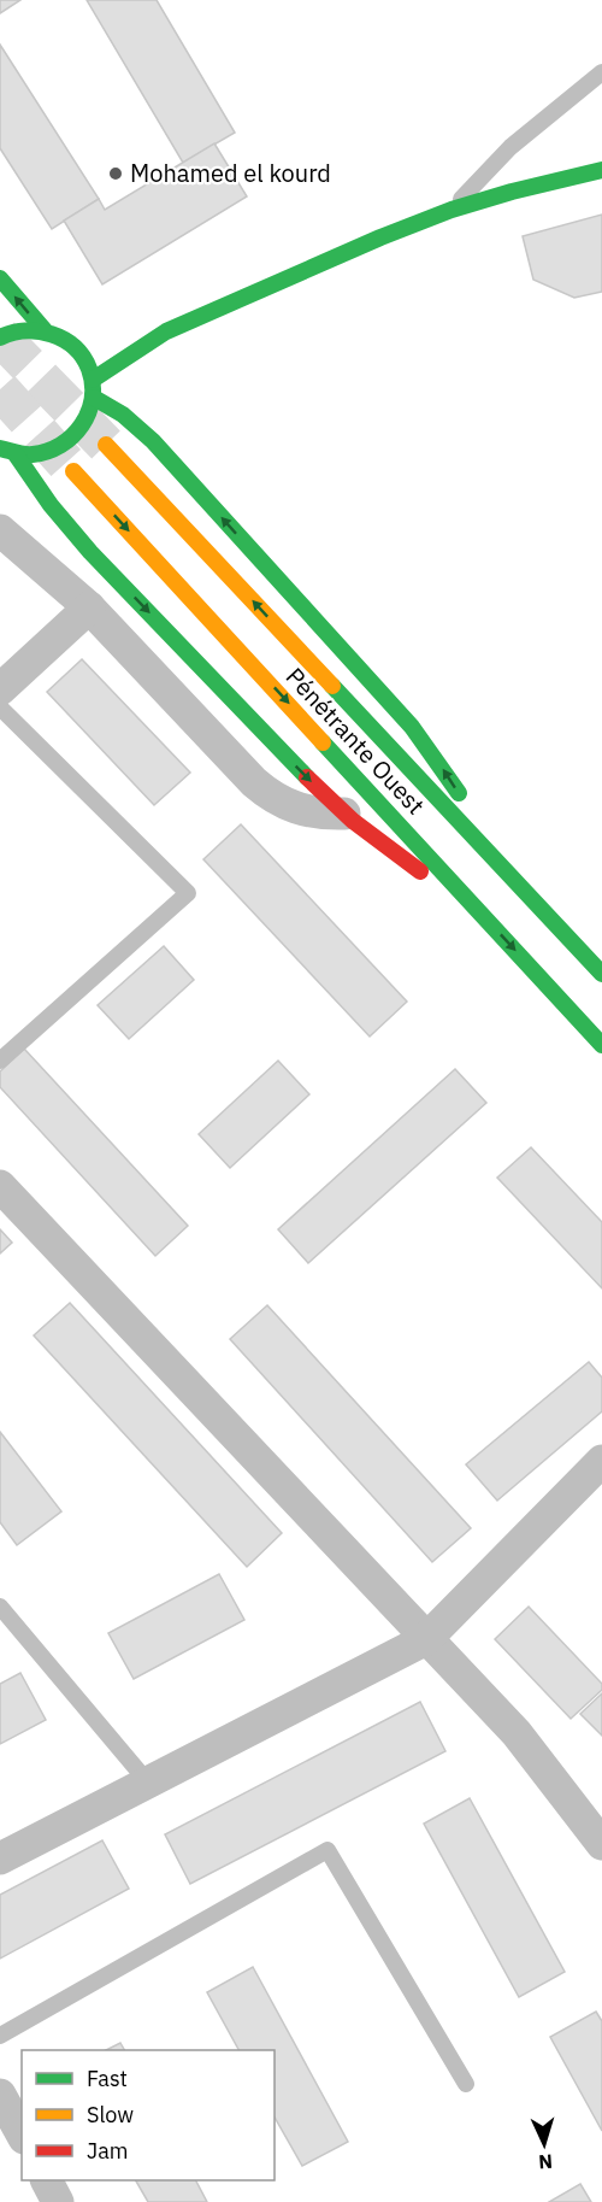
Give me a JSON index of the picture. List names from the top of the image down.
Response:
{
  "streets": {
    "main road": ["Pénétrante Ouest"]
  },
  "places": ["Mohamed el kourd"],
  "legend": ["Fast", "Slow", "Jam"],
  "north": "bottom"
}
